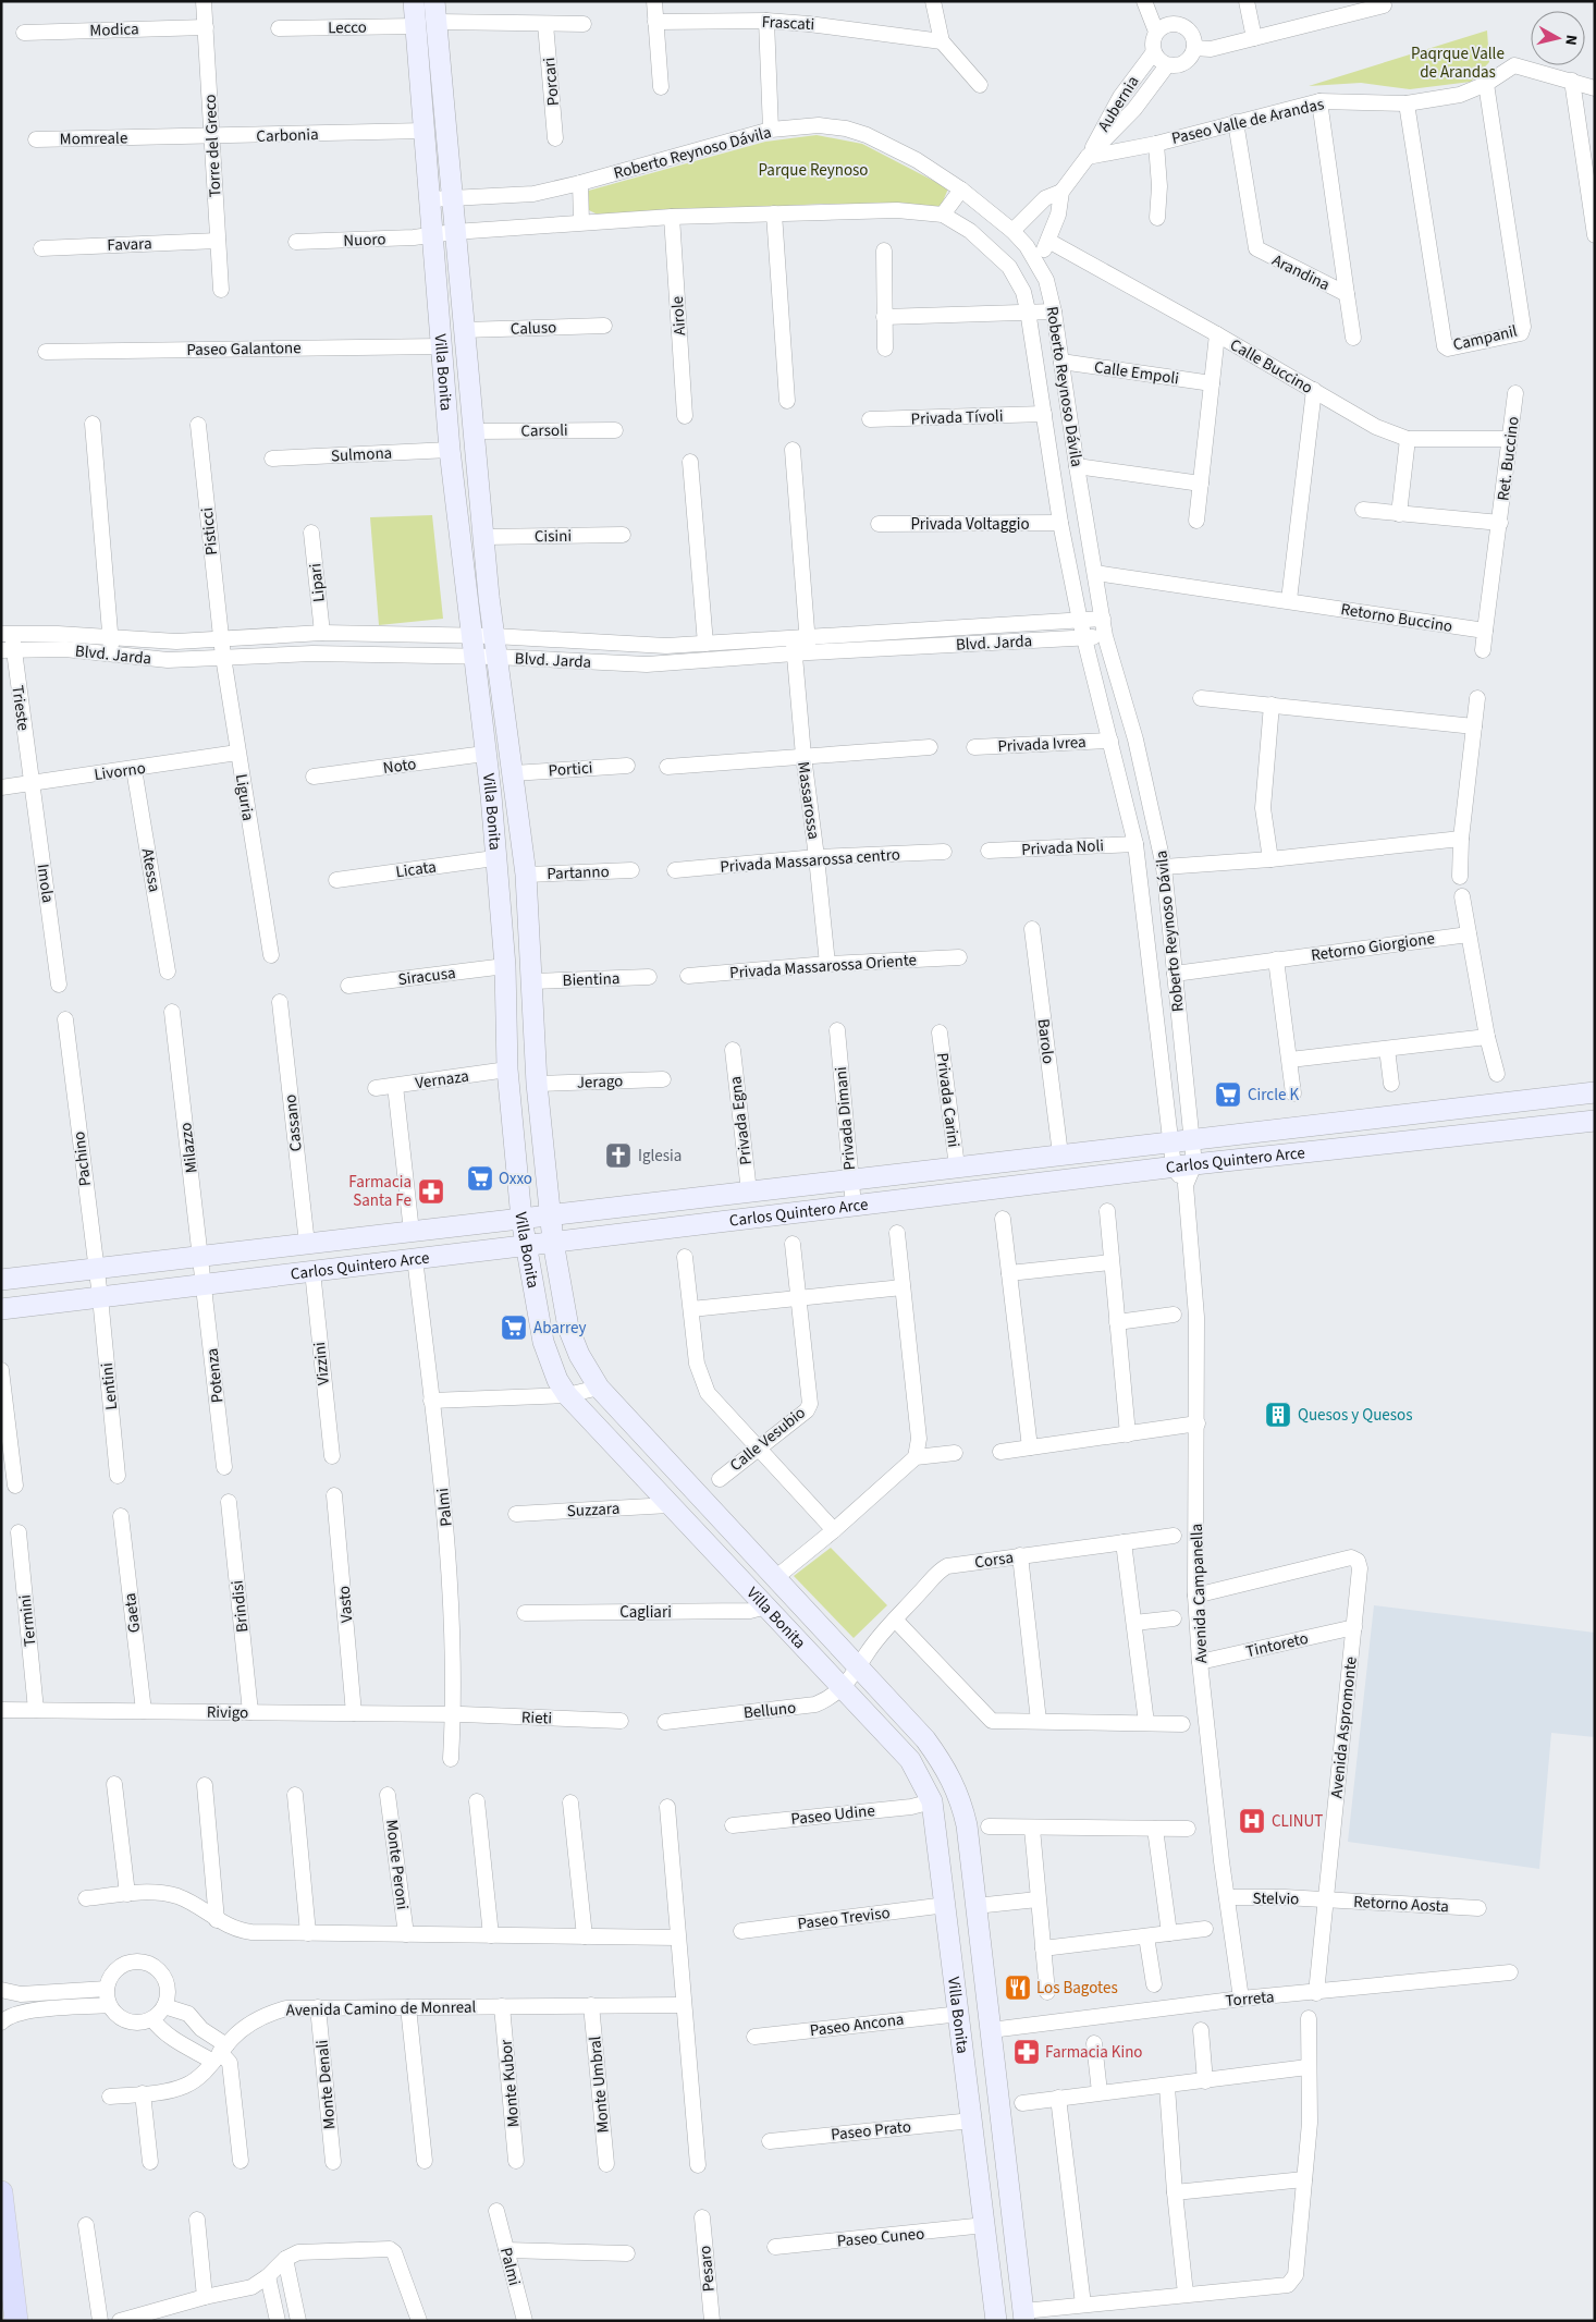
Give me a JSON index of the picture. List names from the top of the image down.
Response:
{
  "streets": {
    "street": [
      "Frascati",
      "Lecco",
      "Modica",
      "Porcari",
      "Aubernia",
      "Paseo Valle de Arandas",
      "Carbonia",
      "Momreale",
      "Torre del Greco",
      "Roberto Reynoso Dávila",
      "Nuoro",
      "Favara",
      "Arandina",
      "Airole",
      "Caluso",
      "Campanil",
      "Paseo Galantone",
      "Calle Buccino",
      "Villa Bonita",
      "Calle Empoli",
      "Privada Tívoli",
      "Carsoli",
      "Sulmona",
      "Ret. Buccino",
      "Privada Voltaggio",
      "Pisticci",
      "Cisini",
      "Lipari",
      "Retorno Buccino",
      "Blvd. Jarda",
      "Trieste",
      "Privada Ivrea",
      "Noto",
      "Portici",
      "Livorno",
      "Liguria",
      "Massarossa",
      "Privada Noli",
      "Privada Massarossa centro",
      "Licata",
      "Atessa",
      "Partanno",
      "Imola",
      "Retorno Giorgione",
      "Privada Massarossa Oriente",
      "Siracusa",
      "Bientina",
      "Barolo",
      "Vernaza",
      "Jerago",
      "Privada Carini",
      "Privada Dimani",
      "Privada Egna",
      "Cassano",
      "Milazzo",
      "Pachino",
      "Carlos Quintero Arce",
      "Vizzini",
      "Potenza",
      "Lentini",
      "Calle Vesubio",
      "Palmi",
      "Suzzara",
      "Corsa",
      "Avenida Campanella",
      "Vasto",
      "Brindisi",
      "Cagliari",
      "Gaeta",
      "Termini",
      "Tintoreto",
      "Belluno",
      "Rivigo",
      "Rieti",
      "Avenida Aspromonte",
      "Paseo Udine",
      "Monte Peroni",
      "Stelvio",
      "Retorno Aosta",
      "Paseo Treviso",
      "Torreta",
      "Avenida Camino de Monreal",
      "Paseo Ancona",
      "Monte Kubor",
      "Monte Denali",
      "Monte Umbral",
      "Paseo Prato",
      "Paseo Cuneo",
      "Pesaro"
    ]
  },
  "crossings": [
    ["Lecco", "Porcari"],
    ["Lecco", "Villa Bonita"],
    ["Modica", "Torre del Greco"],
    ["Aubernia", "Paseo Valle de Arandas"],
    ["Aubernia", "Roberto Reynoso Dávila"],
    ["Aubernia", "Calle Buccino"],
    ["Paseo Valle de Arandas", "Arandina"],
    ["Paseo Valle de Arandas", "Campanil"],
    ["Carbonia", "Momreale"],
    ["Carbonia", "Torre del Greco"],
    ["Carbonia", "Villa Bonita"],
    ["Torre del Greco", "Favara"],
    ["Roberto Reynoso Dávila", "Nuoro"],
    ["Roberto Reynoso Dávila", "Airole"],
    ["Roberto Reynoso Dávila", "Villa Bonita"],
    ["Roberto Reynoso Dávila", "Calle Empoli"],
    ["Roberto Reynoso Dávila", "Privada Tívoli"],
    ["Roberto Reynoso Dávila", "Privada Voltaggio"],
    ["Roberto Reynoso Dávila", "Retorno Buccino"],
    ["Roberto Reynoso Dávila", "Blvd. Jarda"],
    ["Roberto Reynoso Dávila", "Privada Ivrea"],
    ["Roberto Reynoso Dávila", "Privada Noli"],
    ["Roberto Reynoso Dávila", "Retorno Giorgione"],
    ["Roberto Reynoso Dávila", "Carlos Quintero Arce"],
    ["Roberto Reynoso Dávila", "Avenida Campanella"],
    ["Nuoro", "Villa Bonita"],
    ["Caluso", "Villa Bonita"],
    ["Paseo Galantone", "Villa Bonita"],
    ["Calle Buccino", "Ret. Buccino"],
    ["Villa Bonita", "Carsoli"],
    ["Villa Bonita", "Sulmona"],
    ["Villa Bonita", "Cisini"],
    ["Villa Bonita", "Blvd. Jarda"],
    ["Villa Bonita", "Noto"],
    ["Villa Bonita", "Portici"],
    ["Villa Bonita", "Licata"],
    ["Villa Bonita", "Partanno"],
    ["Villa Bonita", "Siracusa"],
    ["Villa Bonita", "Bientina"],
    ["Villa Bonita", "Vernaza"],
    ["Villa Bonita", "Jerago"],
    ["Villa Bonita", "Carlos Quintero Arce"],
    ["Villa Bonita", "Suzzara"],
    ["Villa Bonita", "Corsa"],
    ["Villa Bonita", "Cagliari"],
    ["Villa Bonita", "Belluno"],
    ["Villa Bonita", "Paseo Udine"],
    ["Villa Bonita", "Paseo Treviso"],
    ["Villa Bonita", "Torreta"],
    ["Villa Bonita", "Paseo Ancona"],
    ["Villa Bonita", "Paseo Prato"],
    ["Villa Bonita", "Paseo Cuneo"],
    ["Ret. Buccino", "Retorno Buccino"],
    ["Pisticci", "Blvd. Jarda"],
    ["Pisticci", "Liguria"],
    ["Lipari", "Blvd. Jarda"],
    ["Blvd. Jarda", "Trieste"],
    ["Blvd. Jarda", "Liguria"],
    ["Blvd. Jarda", "Massarossa"],
    ["Trieste", "Livorno"],
    ["Trieste", "Imola"],
    ["Livorno", "Liguria"],
    ["Livorno", "Atessa"],
    ["Livorno", "Imola"],
    ["Massarossa", "Privada Massarossa centro"],
    ["Massarossa", "Privada Massarossa Oriente"],
    ["Barolo", "Carlos Quintero Arce"],
    ["Privada Carini", "Carlos Quintero Arce"],
    ["Privada Dimani", "Carlos Quintero Arce"],
    ["Privada Egna", "Carlos Quintero Arce"],
    ["Cassano", "Carlos Quintero Arce"],
    ["Milazzo", "Carlos Quintero Arce"],
    ["Milazzo", "Potenza"],
    ["Pachino", "Carlos Quintero Arce"],
    ["Pachino", "Lentini"],
    ["Carlos Quintero Arce", "Vizzini"],
    ["Carlos Quintero Arce", "Potenza"],
    ["Carlos Quintero Arce", "Lentini"],
    ["Carlos Quintero Arce", "Palmi"],
    ["Carlos Quintero Arce", "Avenida Campanella"],
    ["Palmi", "Rivigo"],
    ["Palmi", "Rieti"],
    ["Corsa", "Belluno"],
    ["Avenida Campanella", "Tintoreto"],
    ["Avenida Campanella", "Avenida Aspromonte"],
    ["Avenida Campanella", "Stelvio"],
    ["Avenida Campanella", "Torreta"],
    ["Vasto", "Rivigo"],
    ["Brindisi", "Rivigo"],
    ["Gaeta", "Rivigo"],
    ["Termini", "Rivigo"],
    ["Tintoreto", "Avenida Aspromonte"],
    ["Rivigo", "Rieti"],
    ["Avenida Aspromonte", "Stelvio"],
    ["Avenida Aspromonte", "Retorno Aosta"],
    ["Avenida Aspromonte", "Torreta"],
    ["Stelvio", "Retorno Aosta"],
    ["Avenida Camino de Monreal", "Monte Kubor"],
    ["Avenida Camino de Monreal", "Monte Denali"],
    ["Avenida Camino de Monreal", "Monte Umbral"]
  ],
  "parks": ["Paqrque Valle de Arandas", "Parque Reynoso"],
  "places": {
    "supermarket": ["Circle K", "Oxxo", "Abarrey"],
    "church": ["Iglesia"],
    "pharmacy": ["Farmacia Santa Fe", "Farmacia Kino"],
    "building": ["Quesos y Quesos"],
    "hospital": ["CLINUT"],
    "restaurant": ["Los Bagotes"]
  },
  "north": "right"
}
